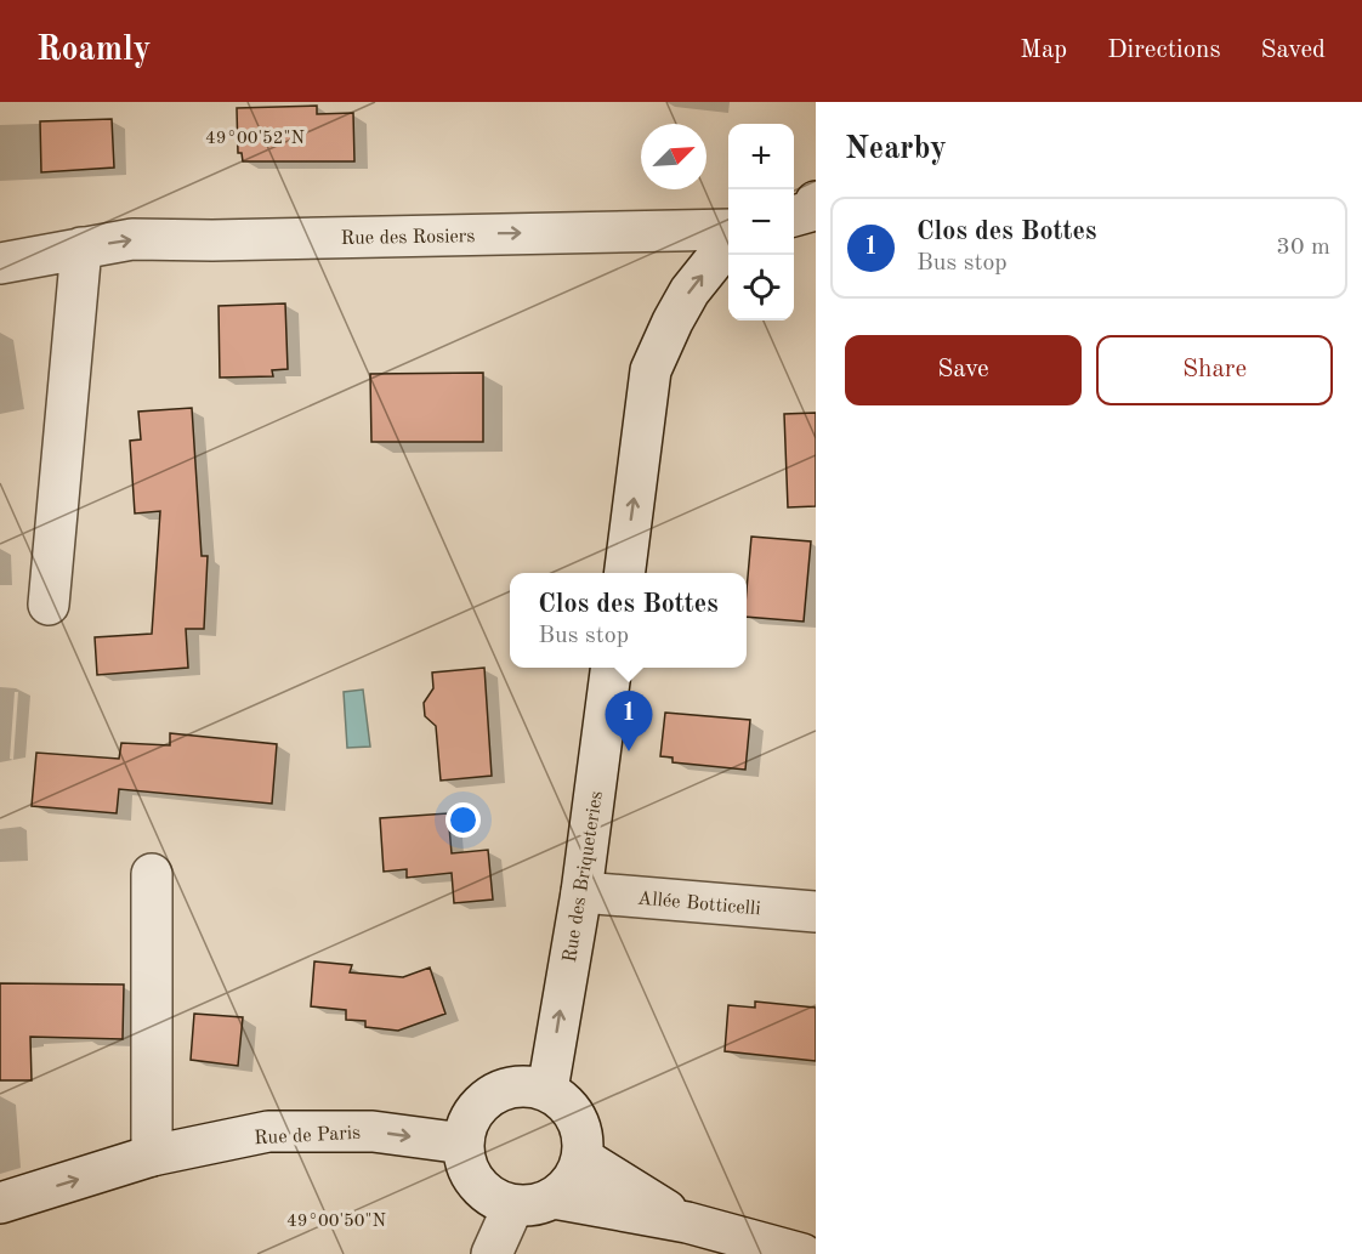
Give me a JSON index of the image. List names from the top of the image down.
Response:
{
  "streets": {
    "main road": [
      "Rue des Rosiers",
      "Rue des Briqueteries",
      "Allée Botticelli",
      "Rue de Paris"
    ]
  },
  "crossings": [
    ["Rue des Briqueteries", "Allée Botticelli"],
    ["Rue des Briqueteries", "Rue de Paris"]
  ],
  "one_way": ["Rue des Rosiers", "Rue des Briqueteries", "Rue de Paris"],
  "north": "top right",
  "page": {
    "header": "Roamly",
    "nav": ["Map", "Directions", "Saved"],
    "heading": "Nearby",
    "map_buttons": ["+", "−"],
    "list": [
      {
        "mark": "1",
        "name": "Clos des Bottes",
        "note": "Bus stop",
        "value": "30 m"
      }
    ],
    "buttons": ["Save", "Share"],
    "popup": ["Clos des Bottes", "Bus stop"],
    "pins": "1"
  },
  "coordinates": ["49°00'52\"N", "49°00'50\"N"]
}
